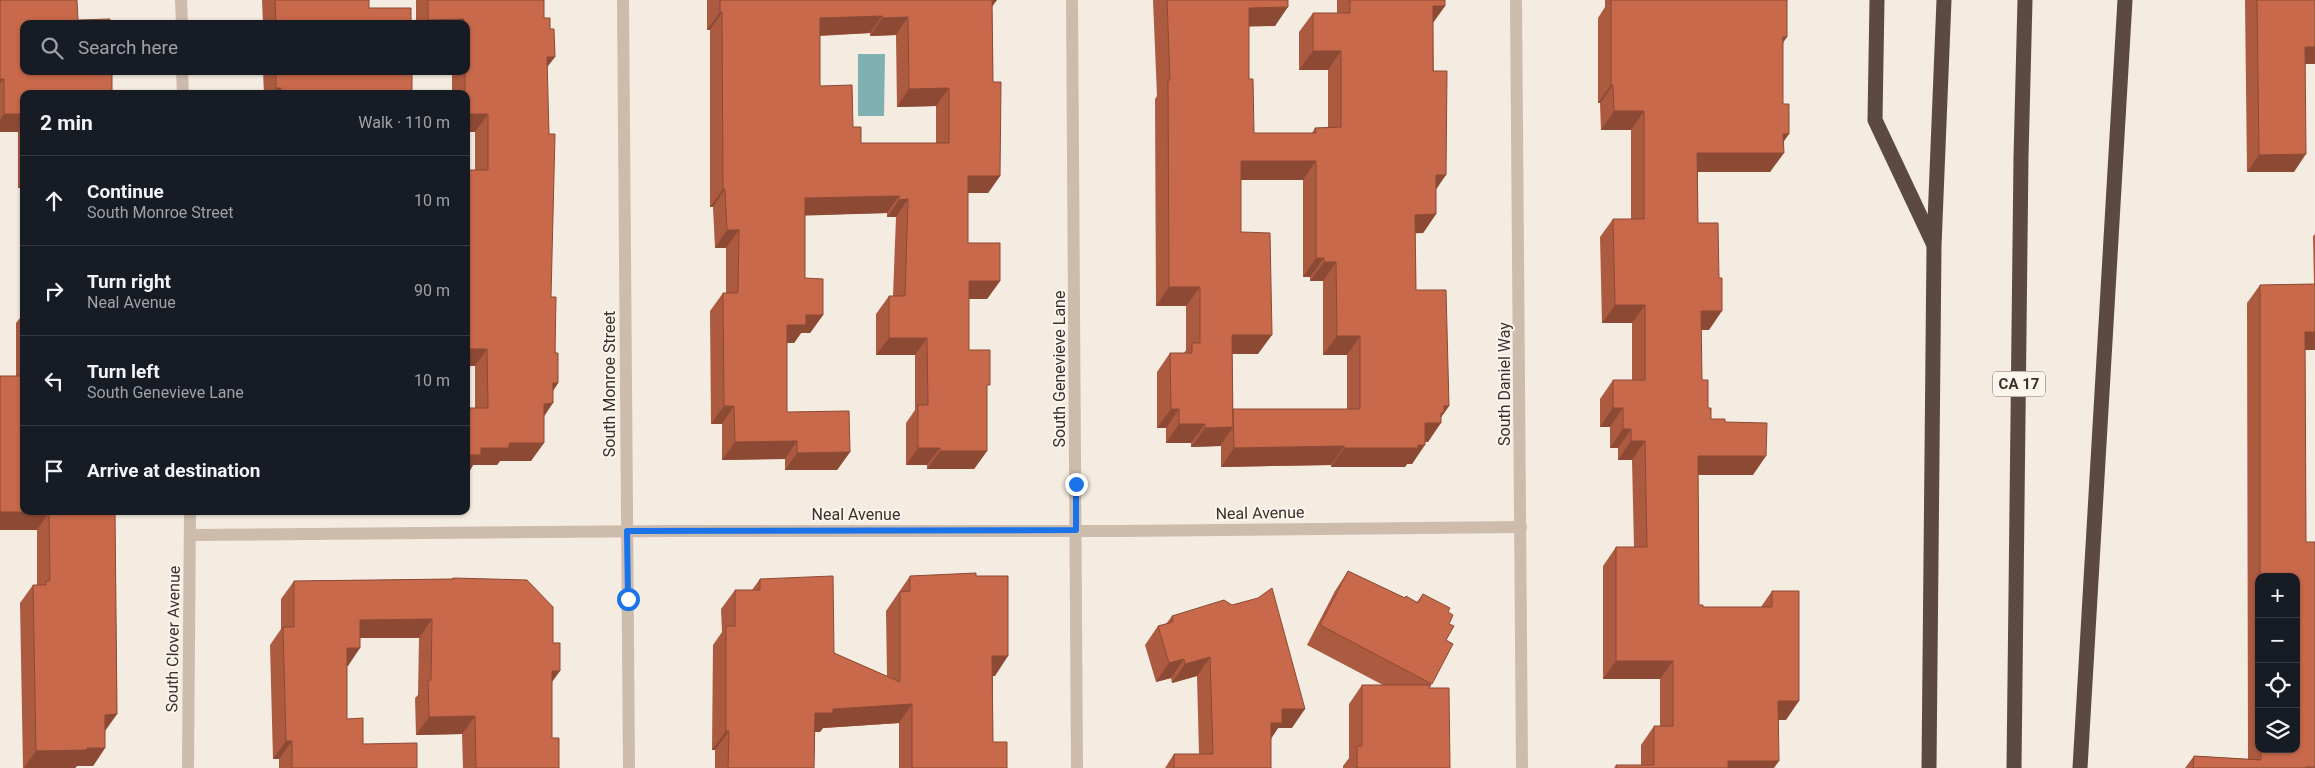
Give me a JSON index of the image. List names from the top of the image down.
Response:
{
  "streets": {
    "highway": ["CA 17"],
    "street": [
      "South Genevieve Lane",
      "South Monroe Street",
      "South Daniel Way",
      "Neal Avenue",
      "South Clover Avenue"
    ]
  },
  "crossings": [
    ["South Genevieve Lane", "Neal Avenue"],
    ["South Monroe Street", "Neal Avenue"],
    ["South Daniel Way", "Neal Avenue"],
    ["Neal Avenue", "South Clover Avenue"]
  ],
  "page": {
    "search": "Search here",
    "heading": ["2 min", "Walk · 110 m"],
    "list": [
      ["Continue", "South Monroe Street", "10 m"],
      ["Turn right", "Neal Avenue", "90 m"],
      ["Turn left", "South Genevieve Lane", "10 m"],
      "Arrive at destination"
    ],
    "map_buttons": ["+", "−"]
  }
}
